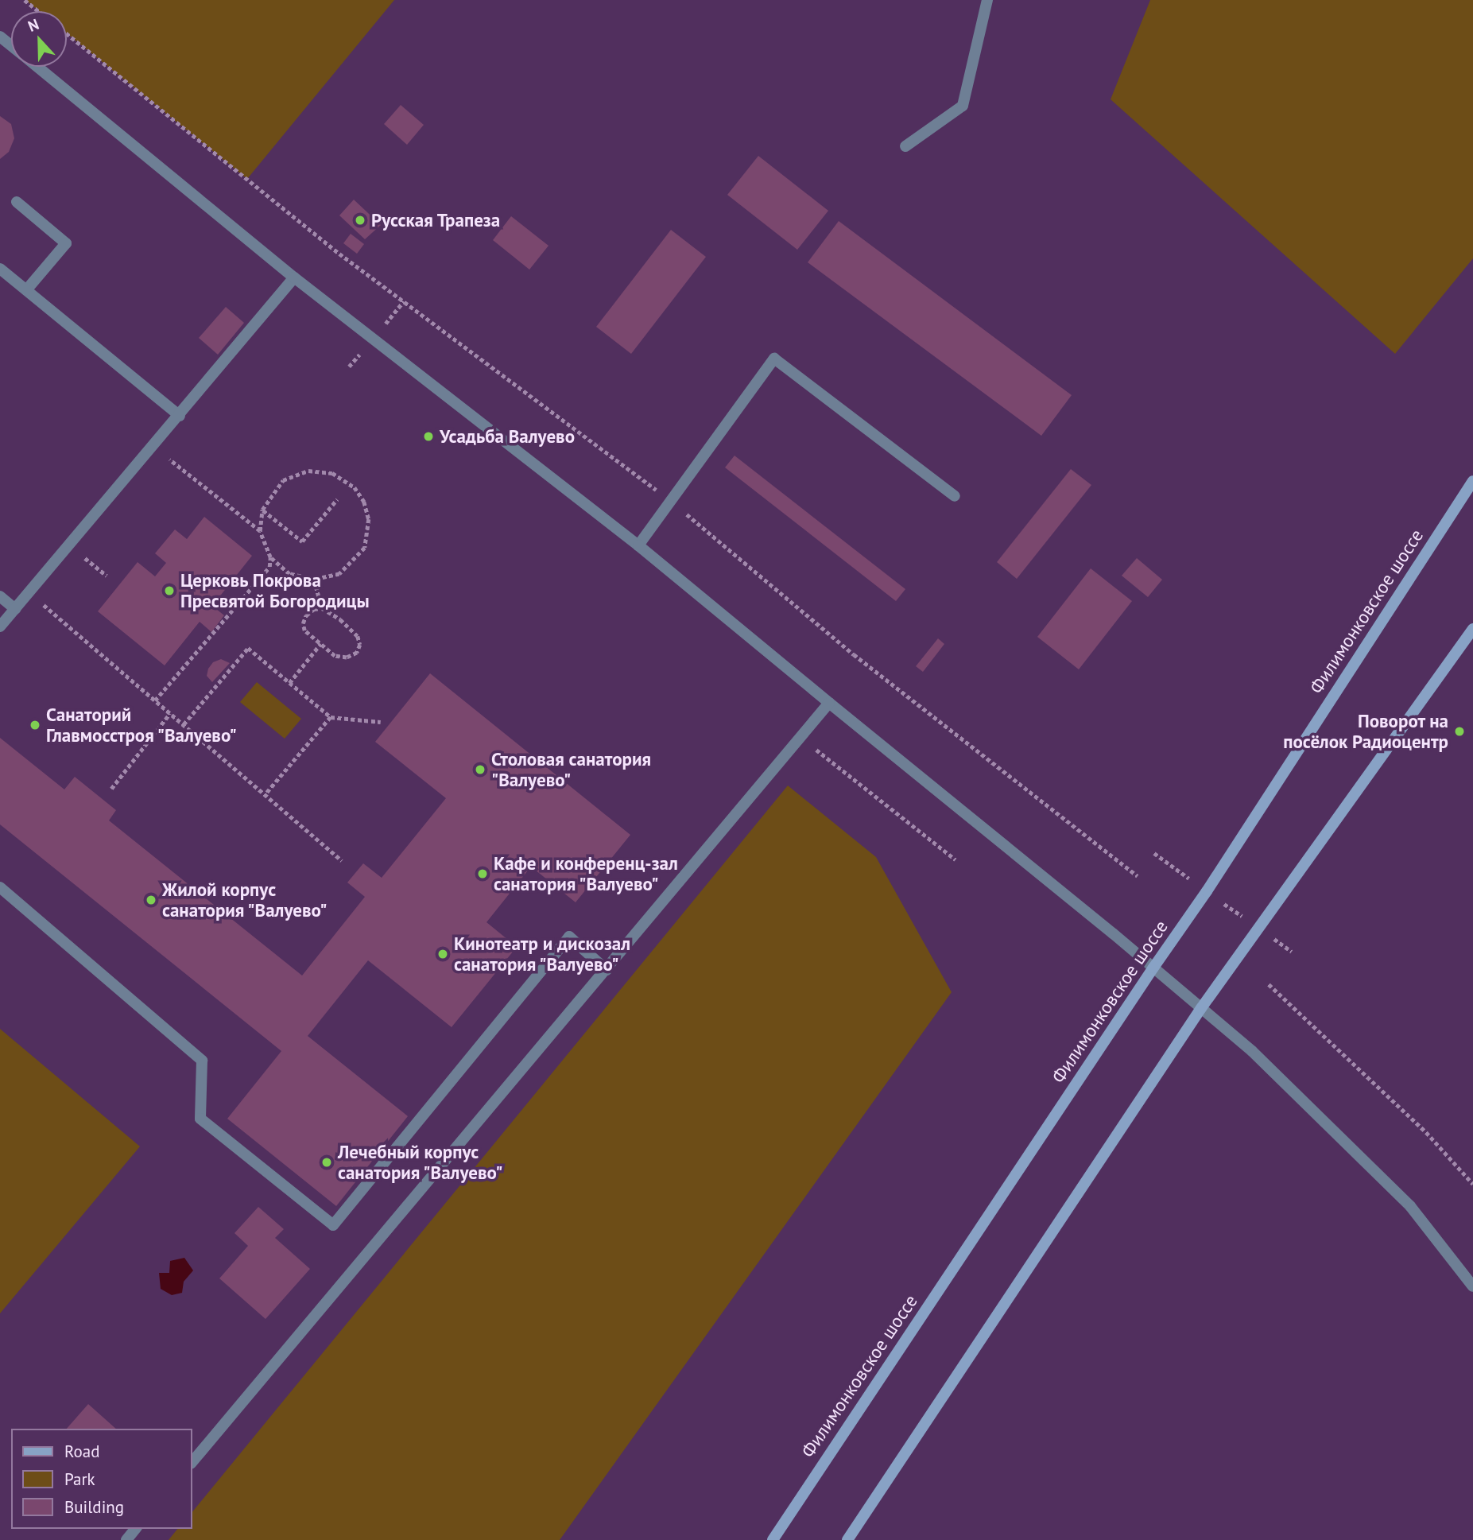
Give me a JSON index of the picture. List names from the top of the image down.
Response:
{
  "streets": {
    "main road": ["Филимонковское шоссе"]
  },
  "places": [
    "Русская Трапеза",
    "Усадьба Валуево",
    "Церковь Покрова Пресвятой Богородицы",
    "Санаторий Главмосстроя \"Валуево\"",
    "Поворот на посёлок Радиоцентр",
    "Столовая санатория \"Валуево\"",
    "Кафе и конференц-зал санатория \"Валуево\"",
    "Жилой корпус санатория \"Валуево\"",
    "Кинотеатр и дискозал санатория \"Валуево\"",
    "Лечебный корпус санатория \"Валуево\""
  ],
  "legend": ["Road", "Park", "Building"],
  "north": "top"
}
